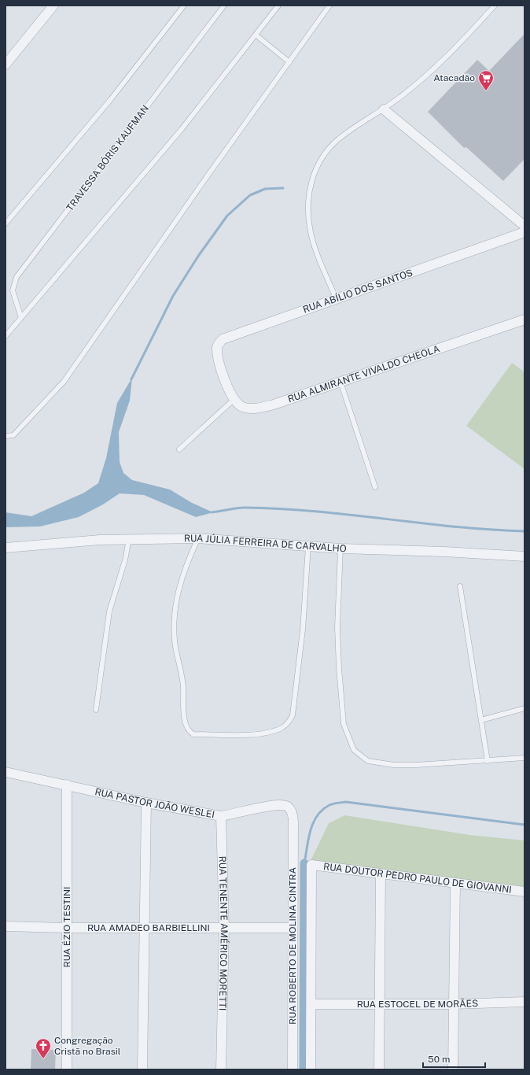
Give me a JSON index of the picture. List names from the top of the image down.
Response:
{
  "streets": {
    "street": [
      "RUA ABÍLIO DOS SANTOS",
      "RUA ALMIRANTE VIVALDO CHEOLA",
      "RUA JÚLIA FERREIRA DE CARVALHO",
      "RUA PASTOR JOÃO WESLEI",
      "RUA DOUTOR PEDRO PAULO DE GIOVANNI",
      "RUA ÉZIO TESTINI",
      "RUA AMADEO BARBIELLINI",
      "RUA TENENTE AMÉRICO MORETTI",
      "RUA ROBERTO DE MOLINA CINTRA",
      "RUA ESTOCEL DE MORÃES"
    ],
    "lane": ["TRAVESSA BÓRIS KAUFMAN"]
  },
  "crossings": [
    ["RUA ABÍLIO DOS SANTOS", "RUA ALMIRANTE VIVALDO CHEOLA"],
    ["RUA PASTOR JOÃO WESLEI", "RUA ÉZIO TESTINI"],
    ["RUA PASTOR JOÃO WESLEI", "RUA TENENTE AMÉRICO MORETTI"],
    ["RUA PASTOR JOÃO WESLEI", "RUA ROBERTO DE MOLINA CINTRA"],
    ["RUA DOUTOR PEDRO PAULO DE GIOVANNI", "RUA ROBERTO DE MOLINA CINTRA"],
    ["RUA ÉZIO TESTINI", "RUA AMADEO BARBIELLINI"],
    ["RUA AMADEO BARBIELLINI", "RUA TENENTE AMÉRICO MORETTI"],
    ["RUA AMADEO BARBIELLINI", "RUA ROBERTO DE MOLINA CINTRA"],
    ["RUA ROBERTO DE MOLINA CINTRA", "RUA ESTOCEL DE MORÃES"]
  ],
  "places": {
    "supermarket": ["Atacadão"],
    "church": ["Congregação Cristã no Brasil"]
  },
  "scale_bar": "50 m"
}
